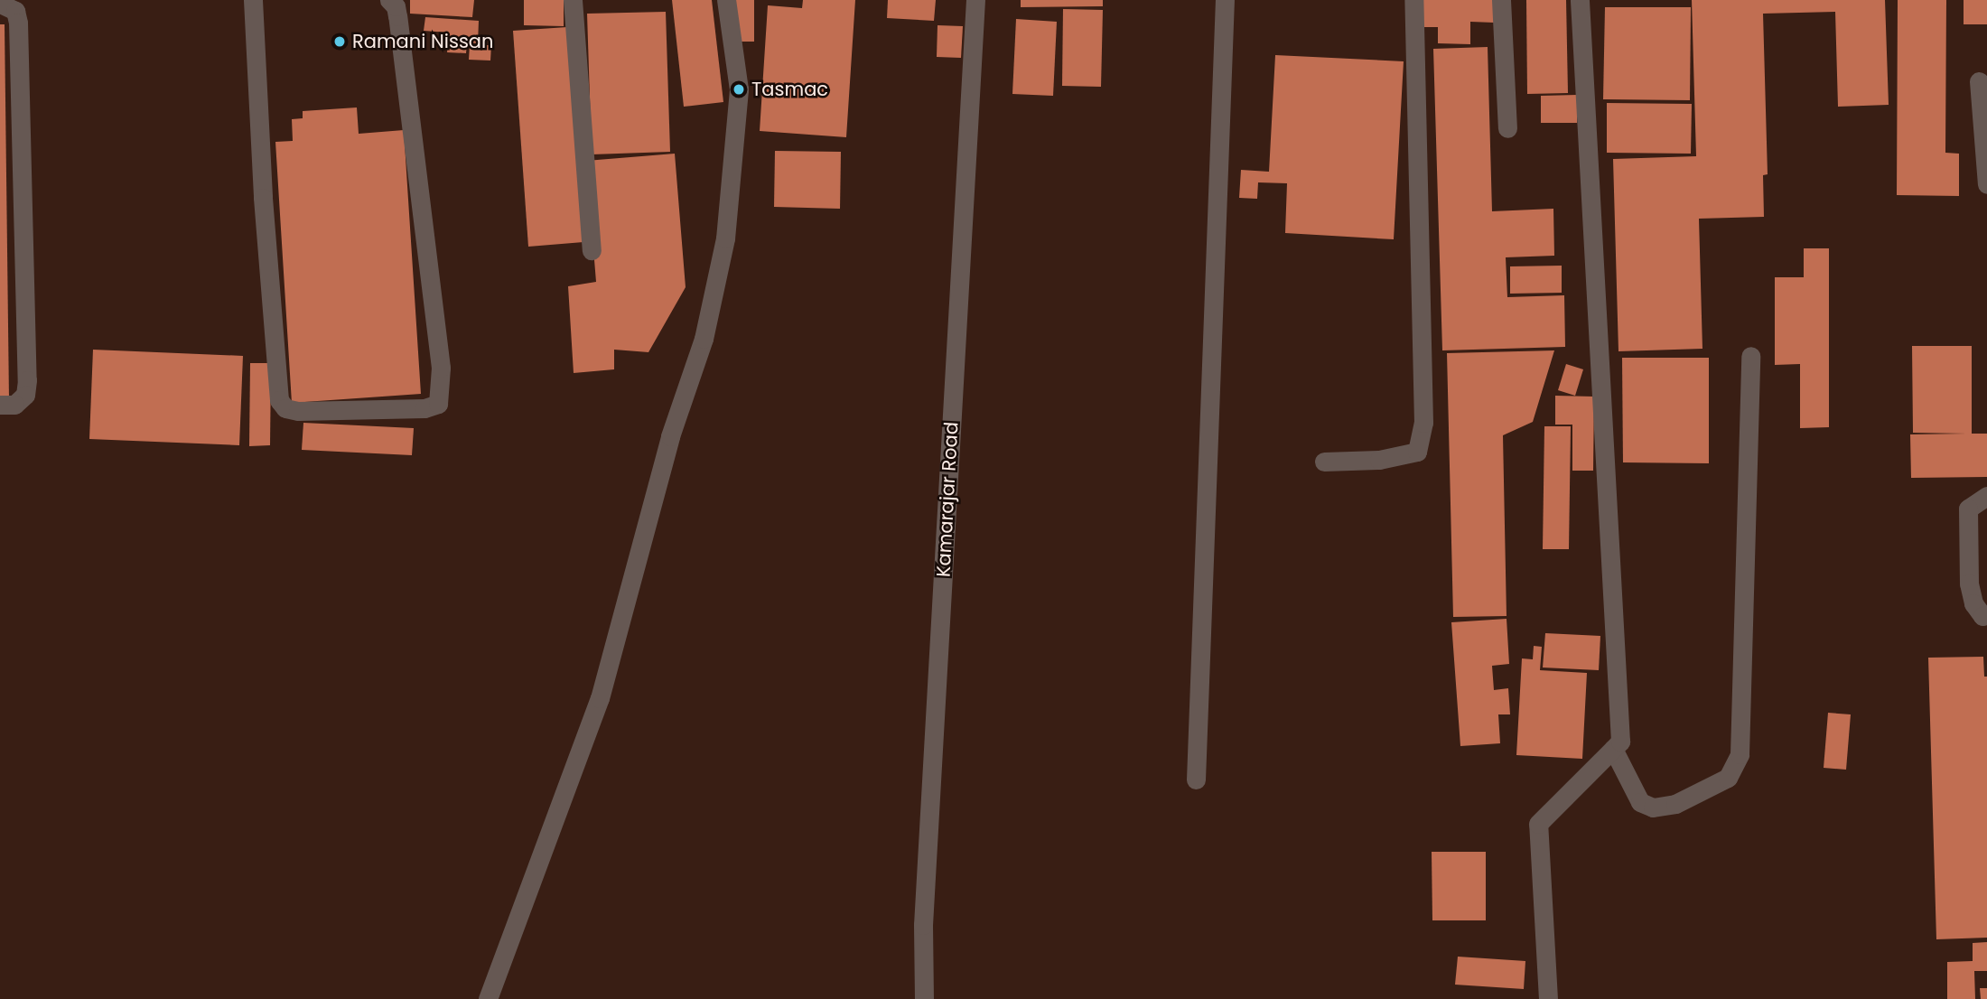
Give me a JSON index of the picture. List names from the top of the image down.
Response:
{
  "streets": {
    "street": ["Kamarajar Road"]
  },
  "places": ["Ramani Nissan", "Tasmac"]
}
